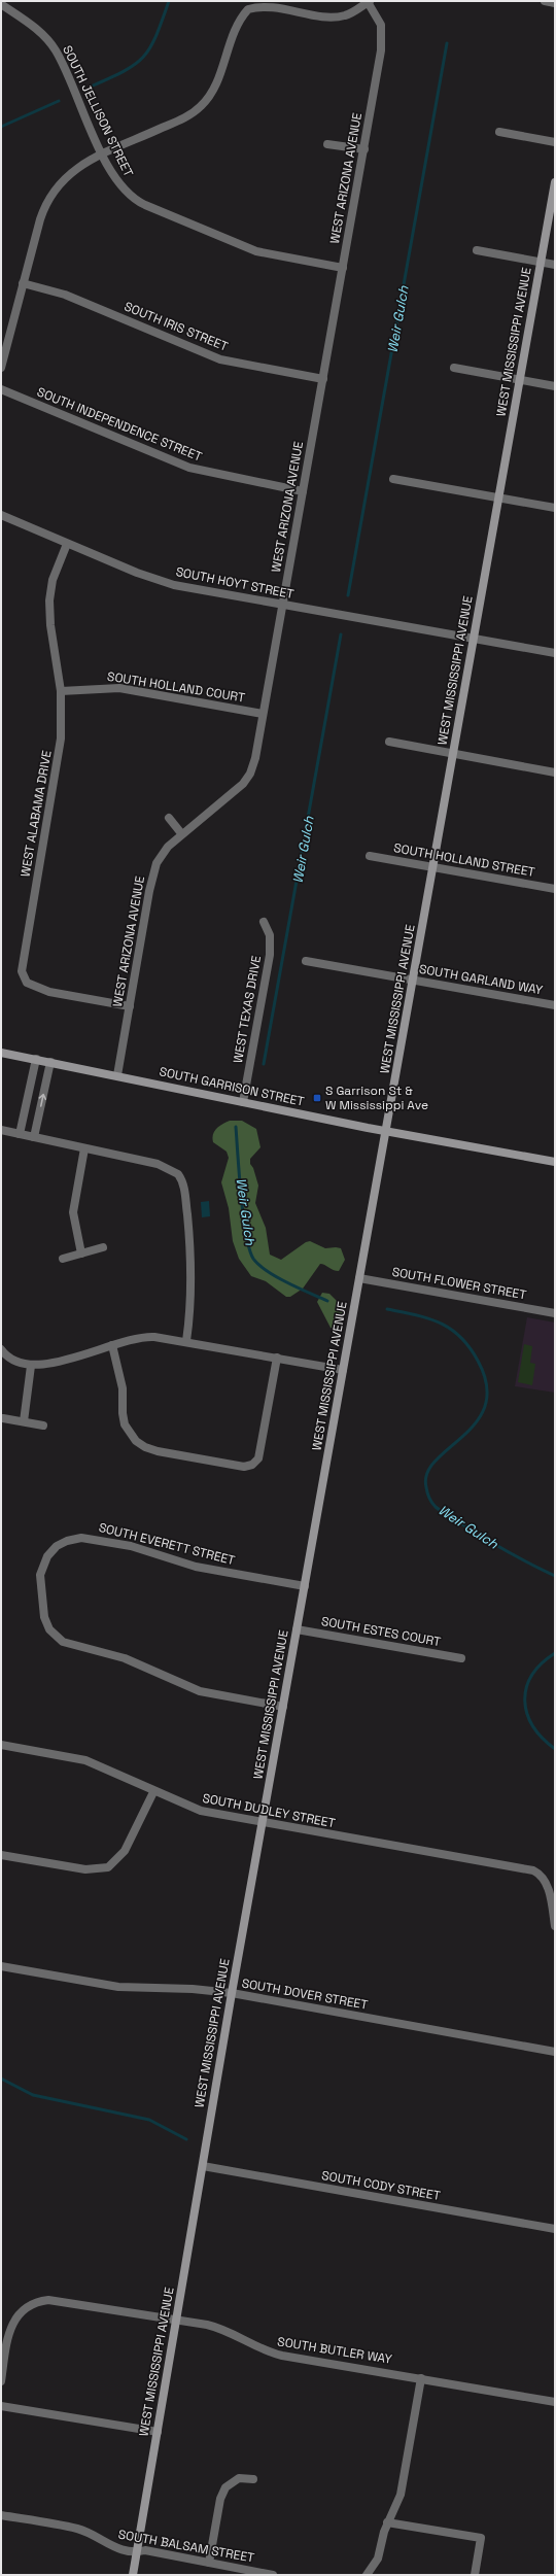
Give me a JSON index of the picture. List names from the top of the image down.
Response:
{
  "streets": {
    "main road": ["WEST MISSISSIPPI AVENUE", "SOUTH GARRISON STREET"],
    "street": [
      "SOUTH JELLISON STREET",
      "WEST ARIZONA AVENUE",
      "SOUTH IRIS STREET",
      "SOUTH INDEPENDENCE STREET",
      "SOUTH HOYT STREET",
      "SOUTH HOLLAND COURT",
      "WEST ALABAMA DRIVE",
      "SOUTH HOLLAND STREET",
      "SOUTH GARLAND WAY",
      "WEST TEXAS DRIVE",
      "SOUTH FLOWER STREET",
      "SOUTH EVERETT STREET",
      "SOUTH ESTES COURT",
      "SOUTH DUDLEY STREET",
      "SOUTH DOVER STREET",
      "SOUTH CODY STREET",
      "SOUTH BUTLER WAY",
      "SOUTH BALSAM STREET"
    ]
  },
  "crossings": [
    ["SOUTH JELLISON STREET", "WEST ARIZONA AVENUE"],
    ["WEST ARIZONA AVENUE", "SOUTH IRIS STREET"],
    ["WEST ARIZONA AVENUE", "SOUTH INDEPENDENCE STREET"],
    ["WEST ARIZONA AVENUE", "SOUTH HOYT STREET"],
    ["WEST ARIZONA AVENUE", "SOUTH HOLLAND COURT"],
    ["WEST ARIZONA AVENUE", "WEST ALABAMA DRIVE"],
    ["WEST ARIZONA AVENUE", "SOUTH GARRISON STREET"],
    ["WEST MISSISSIPPI AVENUE", "SOUTH HOYT STREET"],
    ["WEST MISSISSIPPI AVENUE", "SOUTH HOLLAND STREET"],
    ["WEST MISSISSIPPI AVENUE", "SOUTH GARLAND WAY"],
    ["WEST MISSISSIPPI AVENUE", "SOUTH GARRISON STREET"],
    ["WEST MISSISSIPPI AVENUE", "SOUTH FLOWER STREET"],
    ["WEST MISSISSIPPI AVENUE", "SOUTH EVERETT STREET"],
    ["WEST MISSISSIPPI AVENUE", "SOUTH ESTES COURT"],
    ["WEST MISSISSIPPI AVENUE", "SOUTH DUDLEY STREET"],
    ["WEST MISSISSIPPI AVENUE", "SOUTH DOVER STREET"],
    ["WEST MISSISSIPPI AVENUE", "SOUTH CODY STREET"],
    ["WEST MISSISSIPPI AVENUE", "SOUTH BUTLER WAY"],
    ["WEST MISSISSIPPI AVENUE", "SOUTH BALSAM STREET"],
    ["SOUTH HOYT STREET", "WEST ALABAMA DRIVE"],
    ["SOUTH HOLLAND COURT", "WEST ALABAMA DRIVE"],
    ["WEST TEXAS DRIVE", "SOUTH GARRISON STREET"]
  ],
  "water": ["Weir Gulch"],
  "places": {
    "transit": ["S Garrison St & W Mississippi Ave"]
  }
}
